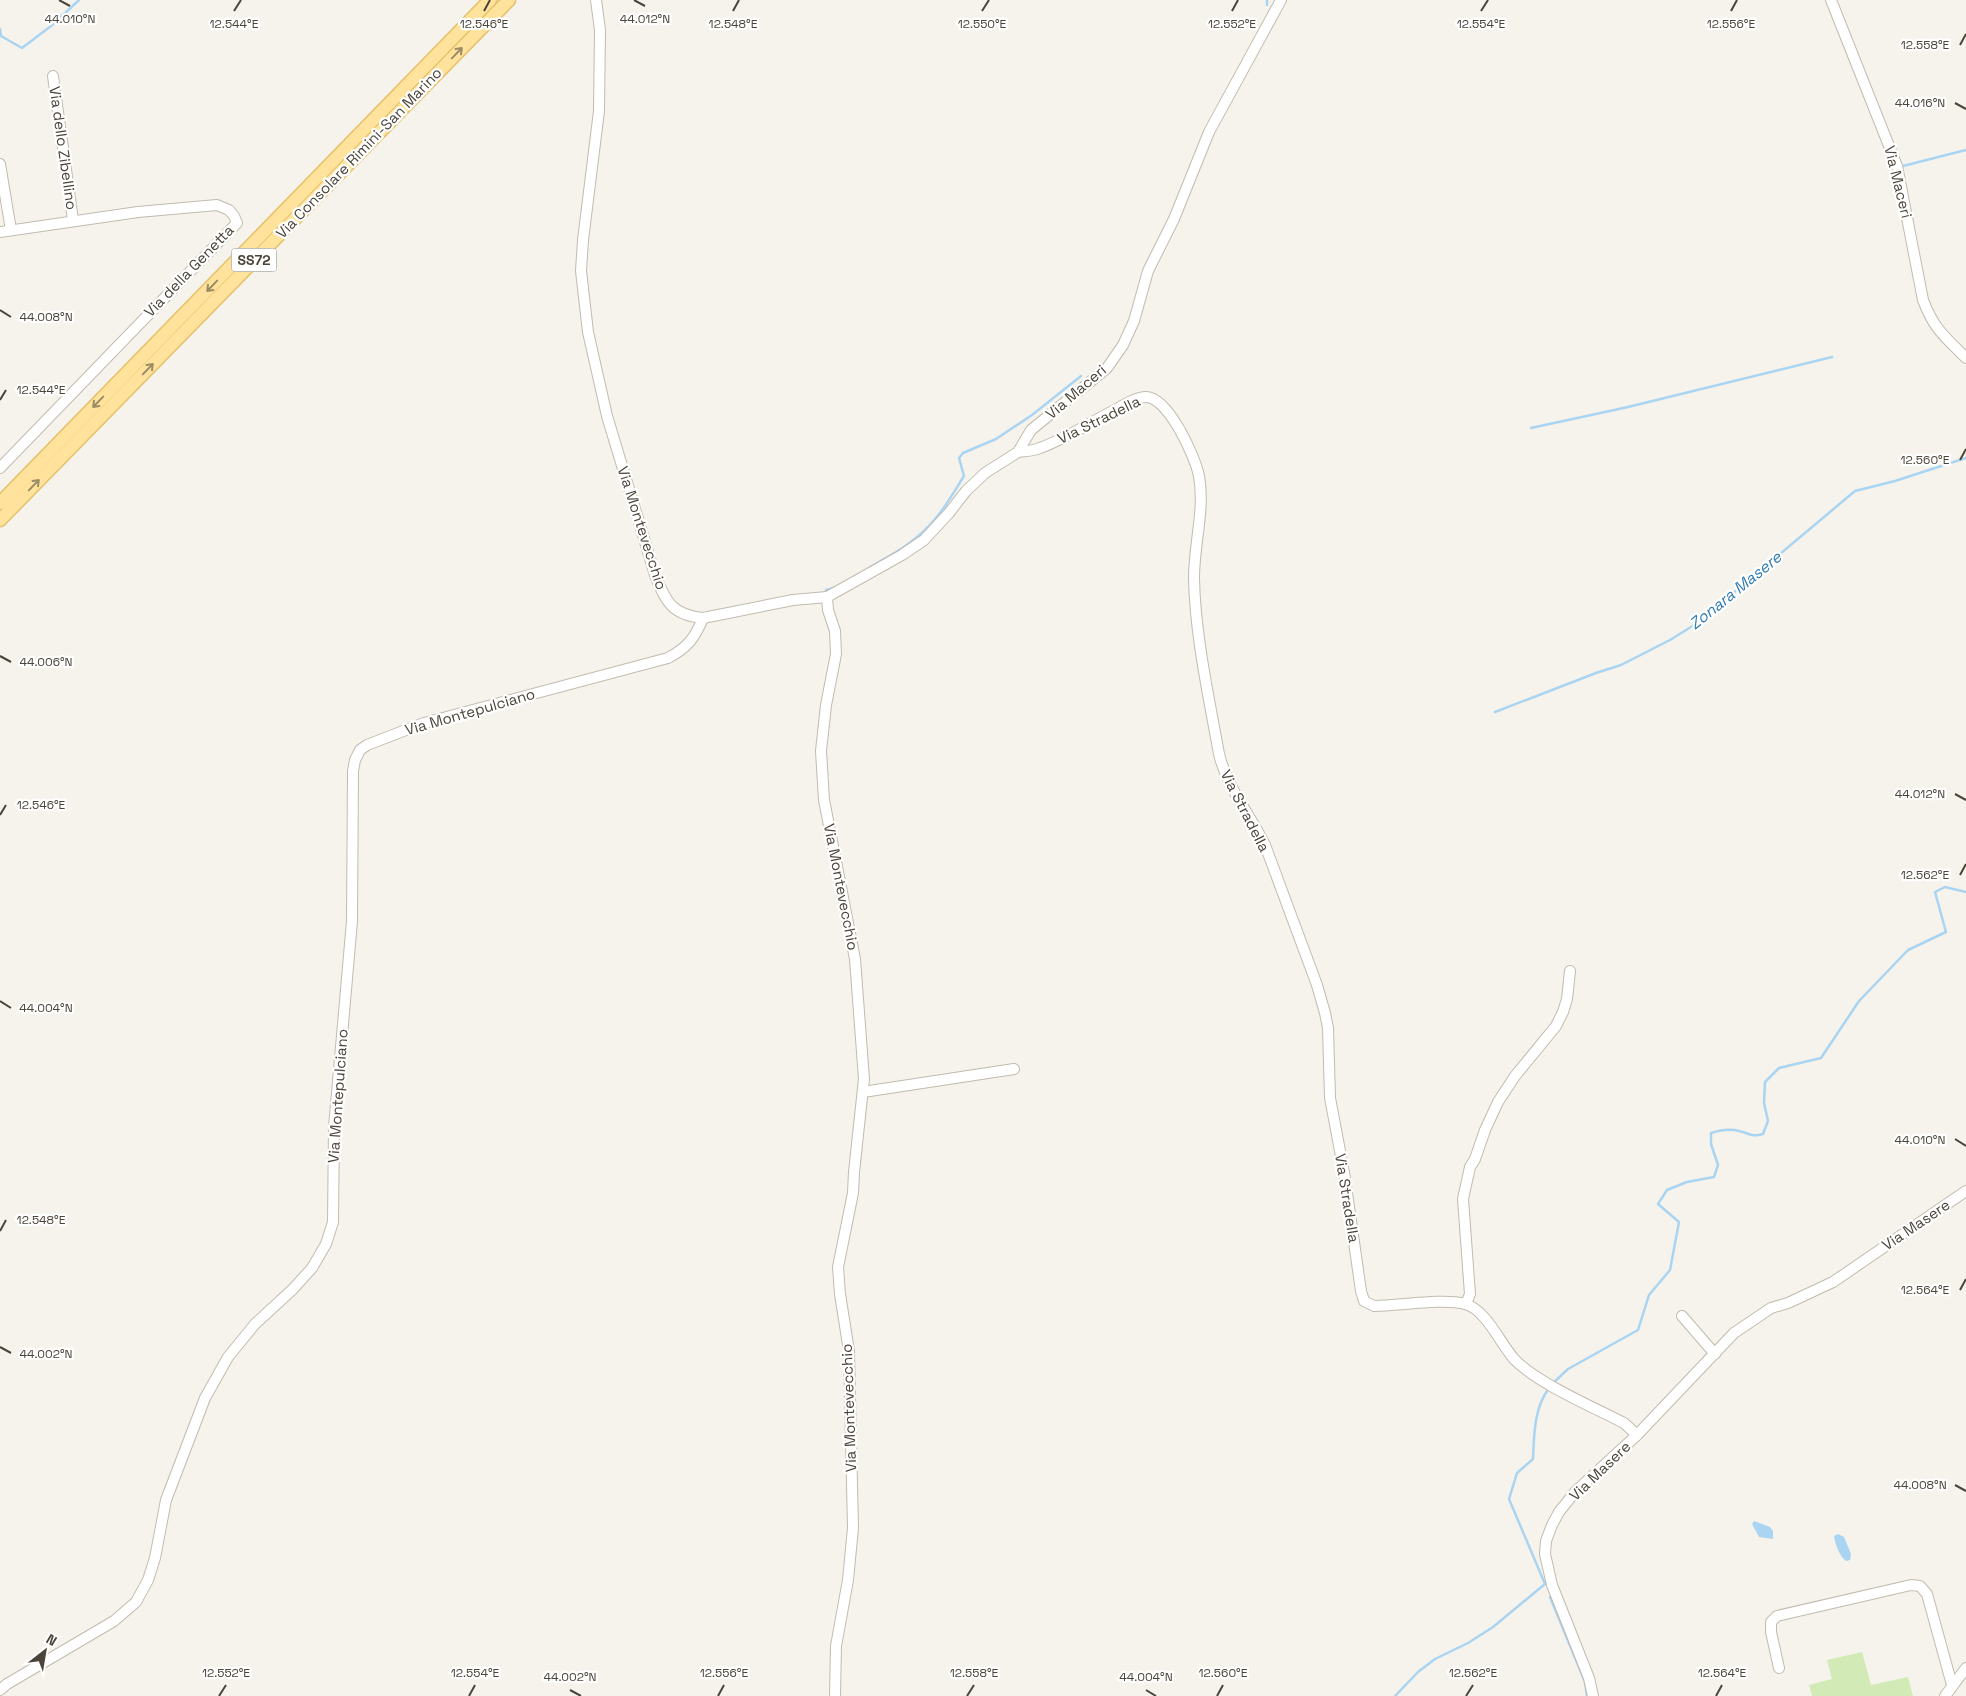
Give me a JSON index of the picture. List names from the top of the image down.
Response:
{
  "streets": {
    "main road": ["Via Consolare Rimini-San Marino", "SS72"],
    "street": [
      "Via dello Zibellino",
      "Via Maceri",
      "Via della Genetta",
      "Via Stradella",
      "Via Montevecchio",
      "Via Montepulciano",
      "Via Masere"
    ]
  },
  "crossings": [
    ["Via dello Zibellino", "Via della Genetta"],
    ["Via Maceri", "Via Stradella"],
    ["Via Maceri", "Via Montevecchio"],
    ["Via Montevecchio", "Via Montepulciano"]
  ],
  "water": ["Zonara Masere"],
  "north": "top right",
  "coordinates": [
    "44.010°N",
    "44.012°N",
    "12.544°E",
    "12.546°E",
    "12.548°E",
    "12.550°E",
    "12.552°E",
    "12.554°E",
    "12.556°E",
    "12.558°E",
    "44.016°N",
    "44.008°N",
    "12.560°E",
    "44.006°N",
    "12.562°E",
    "44.004°N",
    "12.564°E",
    "44.002°N"
  ]
}
